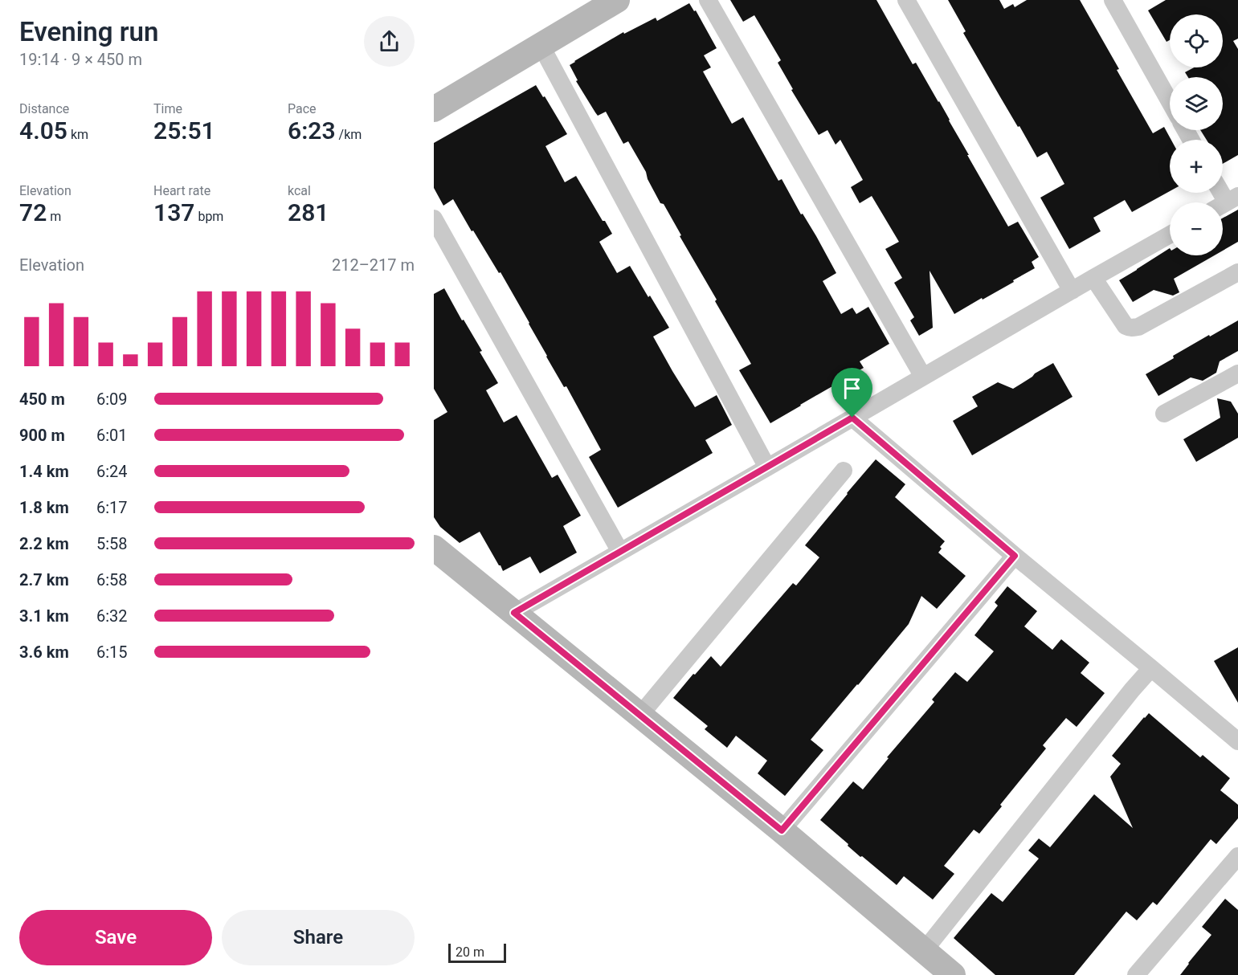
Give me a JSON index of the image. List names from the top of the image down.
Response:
{
  "scale_bar": "20 m",
  "page": {
    "heading": ["Evening run", "19:14 · 9 × 450 m"],
    "map_buttons": ["+", "−"],
    "stats": [
      ["Distance", "4.05 km"],
      ["Time", "25:51"],
      ["Pace", "6:23 /km"],
      ["Elevation", "72 m"],
      ["Heart rate", "137 bpm"],
      ["kcal", "281"]
    ],
    "chart": ["Elevation", "212–217 m"],
    "list": [
      {
        "name": "450 m",
        "note": "6:09"
      },
      {
        "name": "900 m",
        "note": "6:01"
      },
      {
        "name": "1.4 km",
        "note": "6:24"
      },
      {
        "name": "1.8 km",
        "note": "6:17"
      },
      {
        "name": "2.2 km",
        "note": "5:58"
      },
      {
        "name": "2.7 km",
        "note": "6:58"
      },
      {
        "name": "3.1 km",
        "note": "6:32"
      },
      {
        "name": "3.6 km",
        "note": "6:15"
      }
    ],
    "buttons": ["Save", "Share"],
    "scale": "20 m"
  }
}
